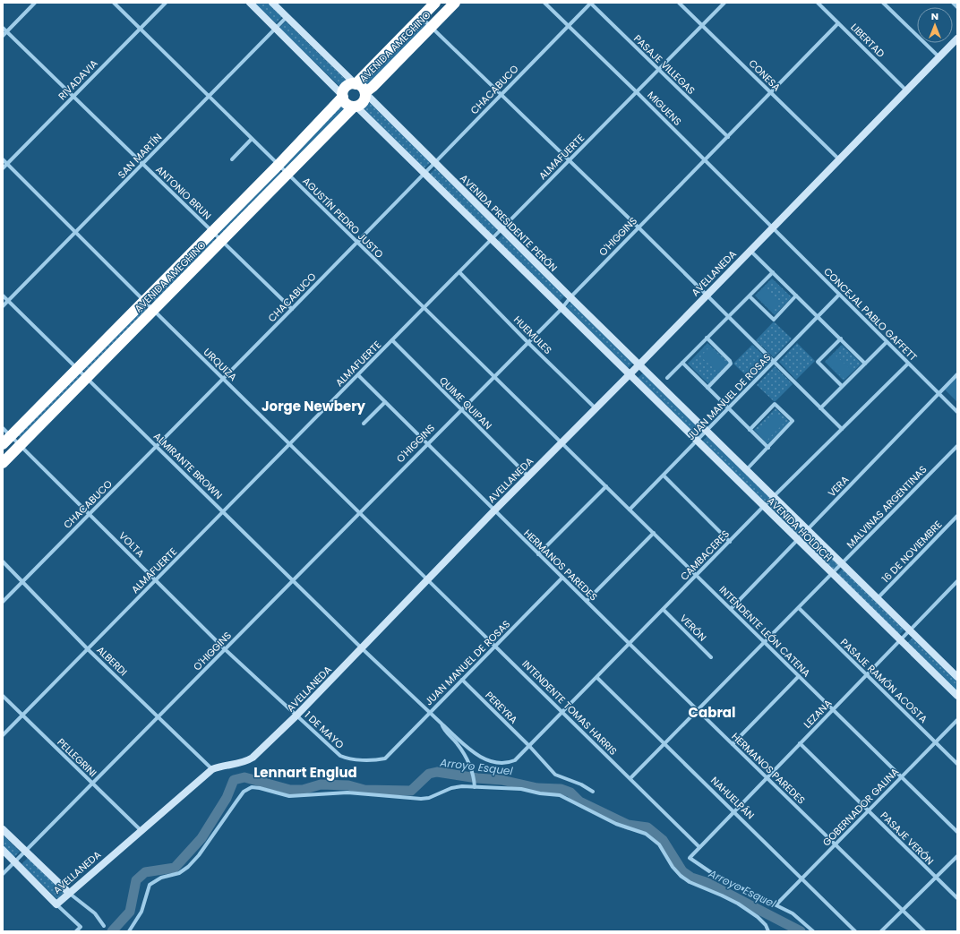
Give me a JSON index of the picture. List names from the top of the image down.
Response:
{
  "streets": {
    "highway": ["AVENIDA AMEGHINO"],
    "street": [
      "LIBERTAD",
      "PASAJE VILLEGAS",
      "CONESA",
      "RIVADAVIA",
      "CHACABUCO",
      "MIGUENS",
      "SAN MARTÍN",
      "ALMAFUERTE",
      "ANTONIO BRUN",
      "AGUSTÍN PEDRO JUSTO",
      "AVENIDA PRESIDENTE PERÓN",
      "O'HIGGINS",
      "AVELLANEDA",
      "CONCEJAL PABLO GAFFETT",
      "HUEMULES",
      "URQUIZA",
      "JUAN MANUEL DE ROSAS",
      "QUIME QUIPAN",
      "ALMIRANTE BROWN",
      "VERA",
      "MALVINAS ARGENTINAS",
      "AVENIDA HOLDICH",
      "VOLTA",
      "16 DE NOVIEMBRE",
      "CAMBACERES",
      "HERMANOS PAREDES",
      "VERÓN",
      "INTENDENTE LEÓN CATENA",
      "ALBERDI",
      "PASAJE RAMÓN ACOSTA",
      "PEREYRA",
      "INTENDENTE TOMAS HARRIS",
      "LEZANA",
      "1 DE MAYO",
      "PELLEGRINI",
      "NAHUELPÁN",
      "GOBERNADOR GALINA",
      "PASAJE VERÓN"
    ]
  },
  "crossings": [
    ["LIBERTAD", "O'HIGGINS"],
    ["LIBERTAD", "AVELLANEDA"],
    ["AVENIDA AMEGHINO", "ANTONIO BRUN"],
    ["AVENIDA AMEGHINO", "AGUSTÍN PEDRO JUSTO"],
    ["AVENIDA AMEGHINO", "AVENIDA PRESIDENTE PERÓN"],
    ["AVENIDA AMEGHINO", "URQUIZA"],
    ["AVENIDA AMEGHINO", "ALMIRANTE BROWN"],
    ["AVENIDA AMEGHINO", "VOLTA"],
    ["PASAJE VILLEGAS", "CHACABUCO"],
    ["PASAJE VILLEGAS", "ALMAFUERTE"],
    ["PASAJE VILLEGAS", "O'HIGGINS"],
    ["CONESA", "ALMAFUERTE"],
    ["CONESA", "O'HIGGINS"],
    ["CONESA", "AVELLANEDA"],
    ["RIVADAVIA", "ANTONIO BRUN"],
    ["RIVADAVIA", "AGUSTÍN PEDRO JUSTO"],
    ["RIVADAVIA", "URQUIZA"],
    ["CHACABUCO", "MIGUENS"],
    ["CHACABUCO", "ANTONIO BRUN"],
    ["CHACABUCO", "AGUSTÍN PEDRO JUSTO"],
    ["CHACABUCO", "AVENIDA PRESIDENTE PERÓN"],
    ["CHACABUCO", "URQUIZA"],
    ["CHACABUCO", "ALMIRANTE BROWN"],
    ["CHACABUCO", "VOLTA"],
    ["CHACABUCO", "ALBERDI"],
    ["MIGUENS", "ALMAFUERTE"],
    ["MIGUENS", "O'HIGGINS"],
    ["MIGUENS", "AVELLANEDA"],
    ["MIGUENS", "CONCEJAL PABLO GAFFETT"],
    ["SAN MARTÍN", "ANTONIO BRUN"],
    ["SAN MARTÍN", "AGUSTÍN PEDRO JUSTO"],
    ["SAN MARTÍN", "URQUIZA"],
    ["SAN MARTÍN", "ALMIRANTE BROWN"],
    ["ALMAFUERTE", "AGUSTÍN PEDRO JUSTO"],
    ["ALMAFUERTE", "AVENIDA PRESIDENTE PERÓN"],
    ["ALMAFUERTE", "HUEMULES"],
    ["ALMAFUERTE", "URQUIZA"],
    ["ALMAFUERTE", "QUIME QUIPAN"],
    ["ALMAFUERTE", "ALMIRANTE BROWN"],
    ["ALMAFUERTE", "VOLTA"],
    ["ALMAFUERTE", "ALBERDI"],
    ["ALMAFUERTE", "PELLEGRINI"],
    ["AGUSTÍN PEDRO JUSTO", "O'HIGGINS"],
    ["AGUSTÍN PEDRO JUSTO", "AVELLANEDA"],
    ["AGUSTÍN PEDRO JUSTO", "INTENDENTE LEÓN CATENA"],
    ["AVENIDA PRESIDENTE PERÓN", "O'HIGGINS"],
    ["AVENIDA PRESIDENTE PERÓN", "AVELLANEDA"],
    ["AVENIDA PRESIDENTE PERÓN", "AVENIDA HOLDICH"],
    ["O'HIGGINS", "HUEMULES"],
    ["O'HIGGINS", "URQUIZA"],
    ["O'HIGGINS", "QUIME QUIPAN"],
    ["O'HIGGINS", "ALMIRANTE BROWN"],
    ["O'HIGGINS", "VOLTA"],
    ["O'HIGGINS", "ALBERDI"],
    ["O'HIGGINS", "PELLEGRINI"],
    ["AVELLANEDA", "CONCEJAL PABLO GAFFETT"],
    ["AVELLANEDA", "HUEMULES"],
    ["AVELLANEDA", "URQUIZA"],
    ["AVELLANEDA", "QUIME QUIPAN"],
    ["AVELLANEDA", "ALMIRANTE BROWN"],
    ["AVELLANEDA", "AVENIDA HOLDICH"],
    ["AVELLANEDA", "VOLTA"],
    ["AVELLANEDA", "HERMANOS PAREDES"],
    ["AVELLANEDA", "INTENDENTE LEÓN CATENA"],
    ["AVELLANEDA", "ALBERDI"],
    ["AVELLANEDA", "INTENDENTE TOMAS HARRIS"],
    ["AVELLANEDA", "1 DE MAYO"],
    ["AVELLANEDA", "PELLEGRINI"],
    ["CONCEJAL PABLO GAFFETT", "JUAN MANUEL DE ROSAS"],
    ["CONCEJAL PABLO GAFFETT", "VERA"],
    ["CONCEJAL PABLO GAFFETT", "CAMBACERES"],
    ["URQUIZA", "INTENDENTE TOMAS HARRIS"],
    ["JUAN MANUEL DE ROSAS", "ALMIRANTE BROWN"],
    ["JUAN MANUEL DE ROSAS", "AVENIDA HOLDICH"],
    ["JUAN MANUEL DE ROSAS", "HERMANOS PAREDES"],
    ["JUAN MANUEL DE ROSAS", "INTENDENTE LEÓN CATENA"],
    ["JUAN MANUEL DE ROSAS", "PEREYRA"],
    ["JUAN MANUEL DE ROSAS", "INTENDENTE TOMAS HARRIS"],
    ["JUAN MANUEL DE ROSAS", "1 DE MAYO"],
    ["ALMIRANTE BROWN", "CAMBACERES"],
    ["VERA", "AVENIDA HOLDICH"],
    ["VERA", "INTENDENTE LEÓN CATENA"],
    ["MALVINAS ARGENTINAS", "AVENIDA HOLDICH"],
    ["MALVINAS ARGENTINAS", "HERMANOS PAREDES"],
    ["MALVINAS ARGENTINAS", "INTENDENTE LEÓN CATENA"],
    ["MALVINAS ARGENTINAS", "PASAJE RAMÓN ACOSTA"],
    ["MALVINAS ARGENTINAS", "INTENDENTE TOMAS HARRIS"],
    ["MALVINAS ARGENTINAS", "NAHUELPÁN"],
    ["AVENIDA HOLDICH", "16 DE NOVIEMBRE"],
    ["AVENIDA HOLDICH", "CAMBACERES"],
    ["AVENIDA HOLDICH", "LEZANA"],
    ["VOLTA", "1 DE MAYO"],
    ["CAMBACERES", "HERMANOS PAREDES"],
    ["CAMBACERES", "VERÓN"],
    ["CAMBACERES", "INTENDENTE LEÓN CATENA"],
    ["CAMBACERES", "PEREYRA"],
    ["CAMBACERES", "INTENDENTE TOMAS HARRIS"],
    ["CAMBACERES", "NAHUELPÁN"],
    ["HERMANOS PAREDES", "LEZANA"],
    ["HERMANOS PAREDES", "GOBERNADOR GALINA"],
    ["INTENDENTE LEÓN CATENA", "LEZANA"],
    ["INTENDENTE LEÓN CATENA", "GOBERNADOR GALINA"],
    ["PASAJE RAMÓN ACOSTA", "LEZANA"],
    ["PASAJE RAMÓN ACOSTA", "GOBERNADOR GALINA"],
    ["INTENDENTE TOMAS HARRIS", "LEZANA"],
    ["LEZANA", "NAHUELPÁN"],
    ["LEZANA", "GOBERNADOR GALINA"],
    ["LEZANA", "PASAJE VERÓN"],
    ["NAHUELPÁN", "GOBERNADOR GALINA"],
    ["GOBERNADOR GALINA", "PASAJE VERÓN"]
  ],
  "districts": ["Jorge Newbery", "Cabral", "Lennart Englud"],
  "water": ["Arroyo Esquel"],
  "north": "top"
}
